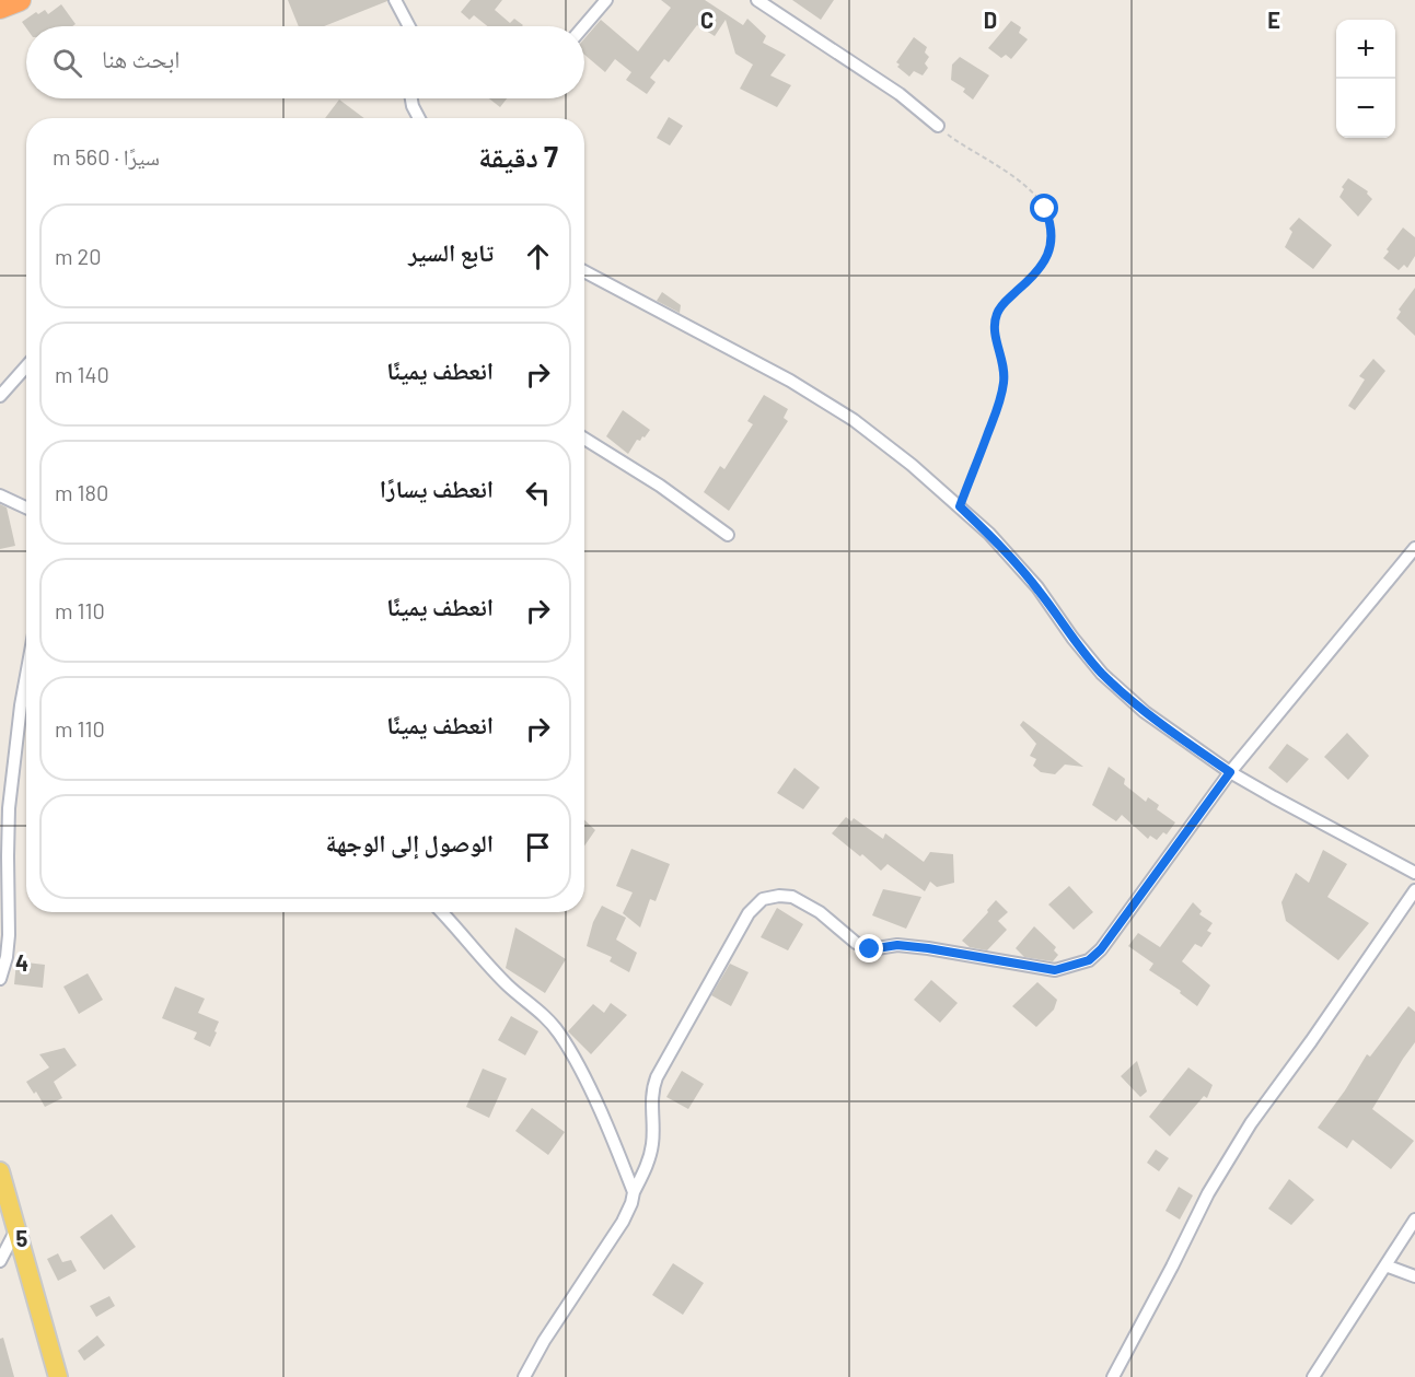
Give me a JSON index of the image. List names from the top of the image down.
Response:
{
  "page": {
    "map_buttons": ["+", "−"],
    "search": "ابحث هنا",
    "heading": ["7 دقيقة", "سيرًا · 560 m"],
    "list": [
      ["تابع السير", "20 m"],
      ["انعطف يمينًا", "140 m"],
      ["انعطف يسارًا", "180 m"],
      ["انعطف يمينًا", "110 m"],
      ["انعطف يمينًا", "110 m"],
      "الوصول إلى الوجهة"
    ]
  },
  "grid": {
    "columns": ["C", "D", "E"],
    "rows": ["4", "5"]
  }
}
